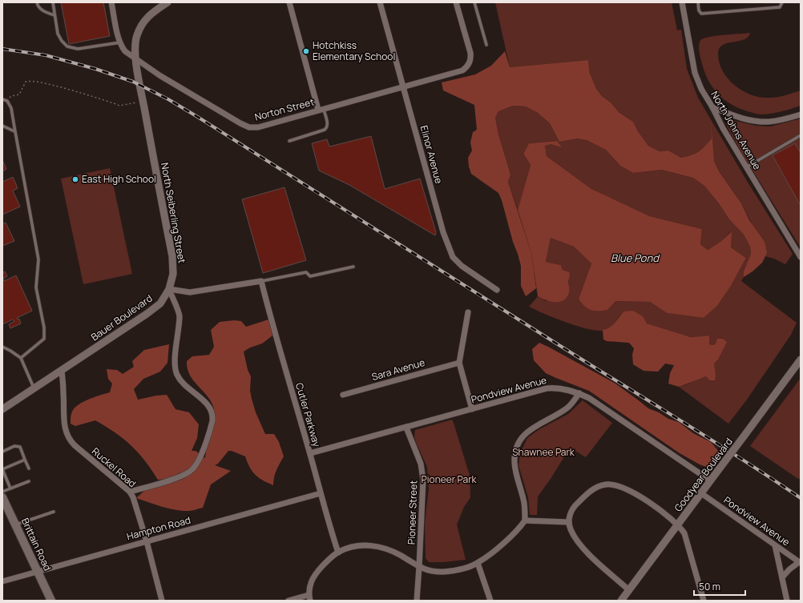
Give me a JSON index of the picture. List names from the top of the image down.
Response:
{
  "streets": {
    "main road": ["Brittain Road"],
    "street": [
      "Norton Street",
      "North Johns Avenue",
      "Elinor Avenue",
      "North Seiberling Street",
      "Bauer Boulevard",
      "Sara Avenue",
      "Pondview Avenue",
      "Cutler Parkway",
      "Ruckel Road",
      "Goodyear Boulevard",
      "Pioneer Street",
      "Hampton Road"
    ]
  },
  "crossings": [
    ["Norton Street", "Elinor Avenue"],
    ["Norton Street", "North Seiberling Street"],
    ["North Seiberling Street", "Bauer Boulevard"],
    ["Bauer Boulevard", "Ruckel Road"],
    ["Pondview Avenue", "Cutler Parkway"],
    ["Pondview Avenue", "Goodyear Boulevard"],
    ["Pondview Avenue", "Pioneer Street"],
    ["Cutler Parkway", "Hampton Road"],
    ["Ruckel Road", "Hampton Road"],
    ["Hampton Road", "Brittain Road"]
  ],
  "water": ["Blue Pond"],
  "parks": ["Shawnee Park", "Pioneer Park"],
  "places": ["Hotchkiss Elementary School", "East High School"],
  "scale_bar": "50 m"
}
